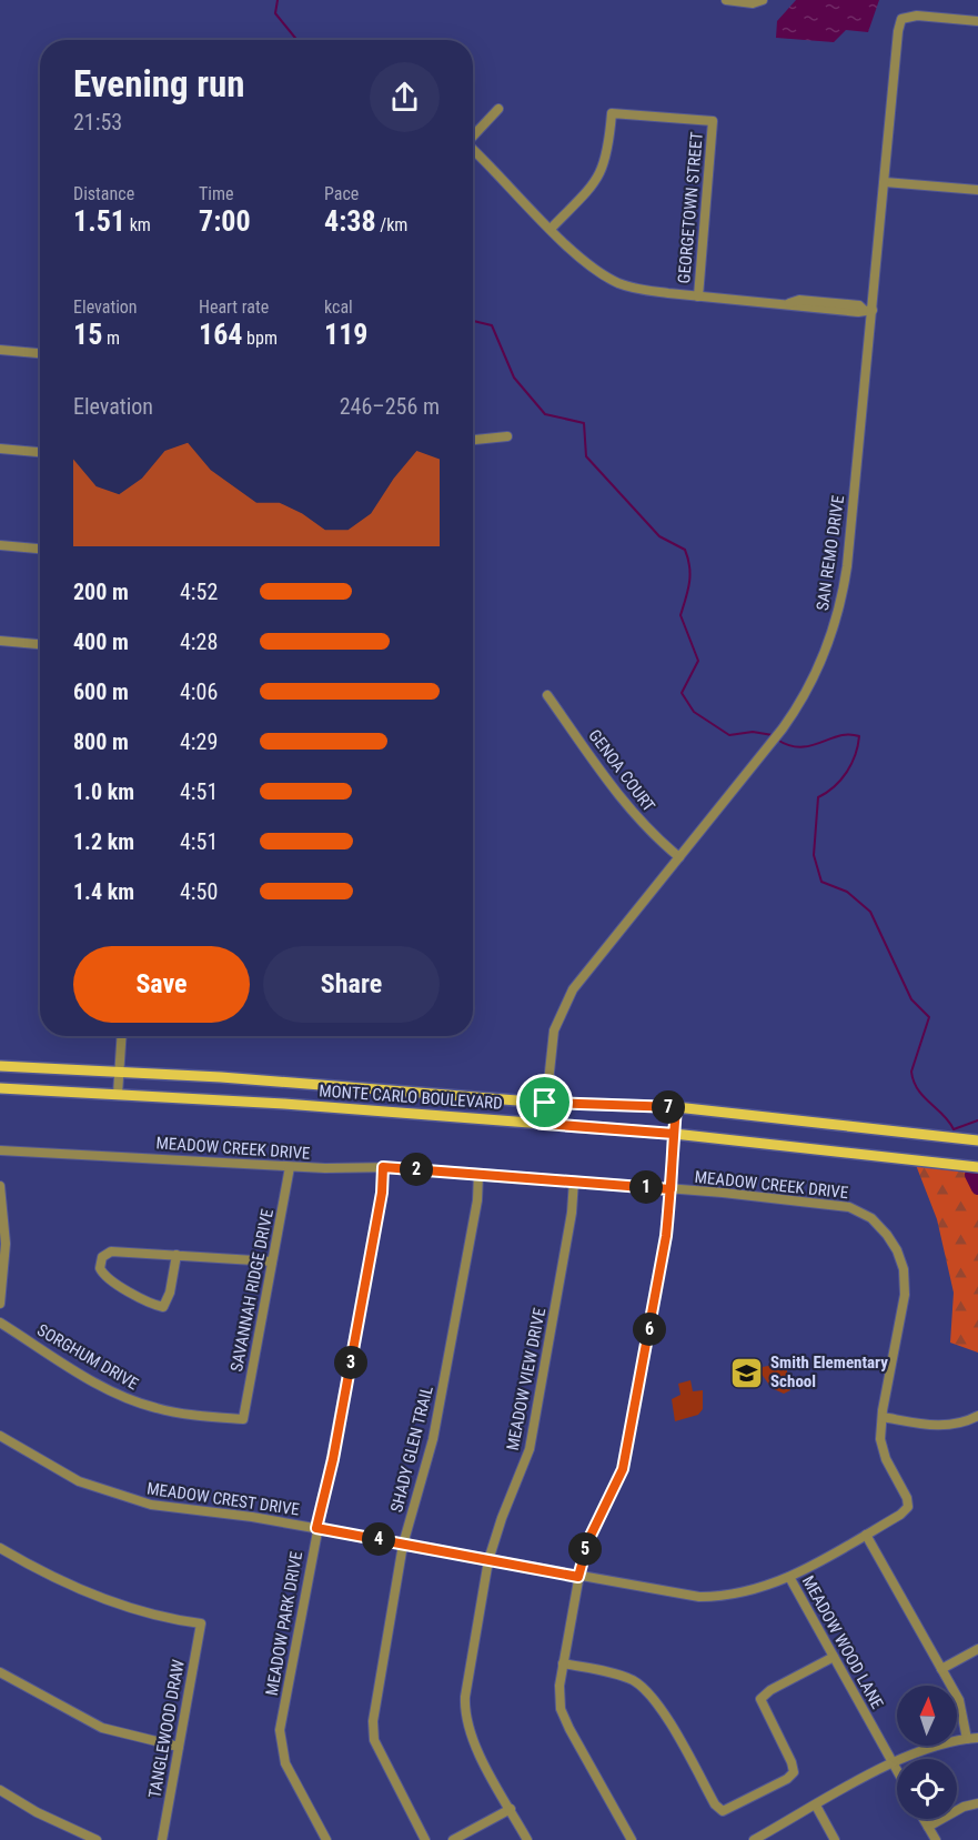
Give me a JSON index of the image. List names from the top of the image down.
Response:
{
  "streets": {
    "main road": ["MONTE CARLO BOULEVARD"],
    "street": [
      "GEORGETOWN STREET",
      "SAN REMO DRIVE",
      "GENOA COURT",
      "MEADOW CREEK DRIVE",
      "SAVANNAH RIDGE DRIVE",
      "SORGHUM DRIVE",
      "MEADOW VIEW DRIVE",
      "SHADY GLEN TRAIL",
      "MEADOW CREST DRIVE",
      "MEADOW PARK DRIVE",
      "MEADOW WOOD LANE",
      "TANGLEWOOD DRAW"
    ]
  },
  "crossings": [
    ["SAN REMO DRIVE", "GENOA COURT"],
    ["SAN REMO DRIVE", "MONTE CARLO BOULEVARD"],
    ["MEADOW CREEK DRIVE", "SAVANNAH RIDGE DRIVE"],
    ["MEADOW CREEK DRIVE", "MEADOW VIEW DRIVE"],
    ["MEADOW CREEK DRIVE", "SHADY GLEN TRAIL"],
    ["MEADOW CREEK DRIVE", "MEADOW CREST DRIVE"],
    ["MEADOW CREEK DRIVE", "MEADOW PARK DRIVE"],
    ["SAVANNAH RIDGE DRIVE", "SORGHUM DRIVE"],
    ["MEADOW VIEW DRIVE", "MEADOW CREST DRIVE"],
    ["SHADY GLEN TRAIL", "MEADOW CREST DRIVE"],
    ["MEADOW CREST DRIVE", "MEADOW PARK DRIVE"],
    ["MEADOW CREST DRIVE", "MEADOW WOOD LANE"]
  ],
  "places": {
    "school or university": ["Smith Elementary School"]
  },
  "north": "top",
  "page": {
    "heading": ["Evening run", "21:53"],
    "stats": [
      ["Distance", "1.51 km"],
      ["Time", "7:00"],
      ["Pace", "4:38 /km"],
      ["Elevation", "15 m"],
      ["Heart rate", "164 bpm"],
      ["kcal", "119"]
    ],
    "chart": ["Elevation", "246–256 m"],
    "list": [
      {
        "name": "200 m",
        "note": "4:52"
      },
      {
        "name": "400 m",
        "note": "4:28"
      },
      {
        "name": "600 m",
        "note": "4:06"
      },
      {
        "name": "800 m",
        "note": "4:29"
      },
      {
        "name": "1.0 km",
        "note": "4:51"
      },
      {
        "name": "1.2 km",
        "note": "4:51"
      },
      {
        "name": "1.4 km",
        "note": "4:50"
      }
    ],
    "buttons": ["Save", "Share"],
    "pins": [
      "7",
      "2",
      "1",
      "6",
      "3",
      "4",
      "5"
    ]
  }
}
